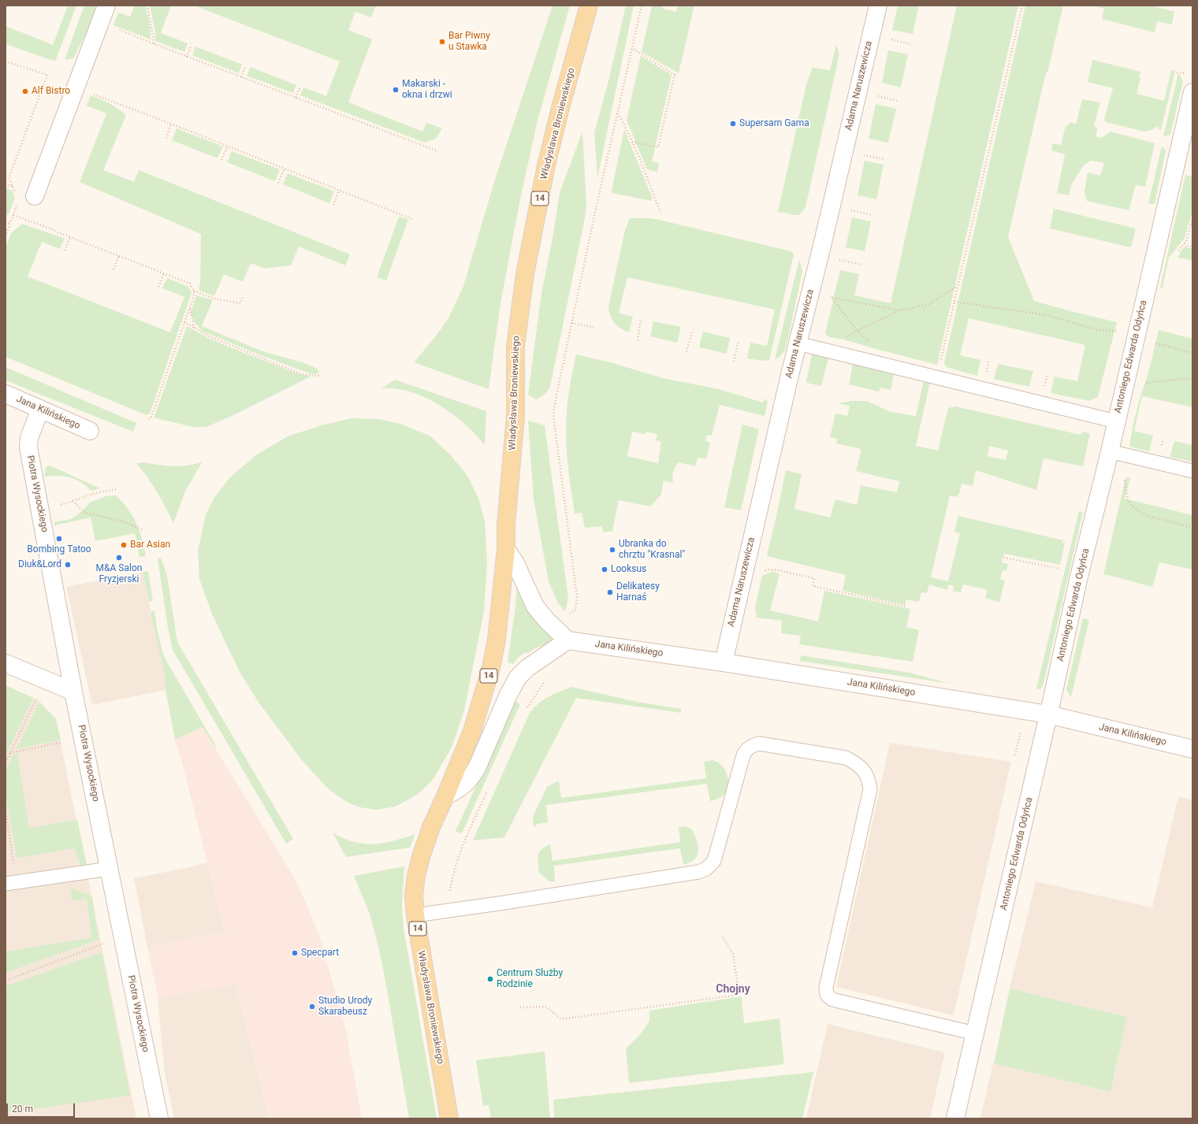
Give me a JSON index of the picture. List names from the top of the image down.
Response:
{
  "streets": {
    "main road": ["Władysława Broniewskiego", "14"],
    "street": [
      "Adama Naruszewicza",
      "Antoniego Edwarda Odyńca",
      "Jana Kilińskiego",
      "Piotra Wysockiego"
    ]
  },
  "crossings": [
    ["Adama Naruszewicza", "Jana Kilińskiego"],
    ["Władysława Broniewskiego", "14"],
    ["Antoniego Edwarda Odyńca", "Jana Kilińskiego"],
    ["Jana Kilińskiego", "Piotra Wysockiego"]
  ],
  "districts": ["Chojny"],
  "places": [
    "Bar Piwny u Stawka",
    "Makarski - okna i drzwi",
    "Alf Bistro",
    "Supersam Gama",
    "Bombing Tatoo",
    "Bar Asian",
    "Ubranka do chrztu \"Krasnal\"",
    "M&A Salon Fryzjerski",
    "Diuk&Lord",
    "Looksus",
    "Delikatesy Harnaś",
    "Specpart",
    "Centrum Służby Rodzinie",
    "Studio Urody Skarabeusz"
  ],
  "scale_bar": "20 m"
}
